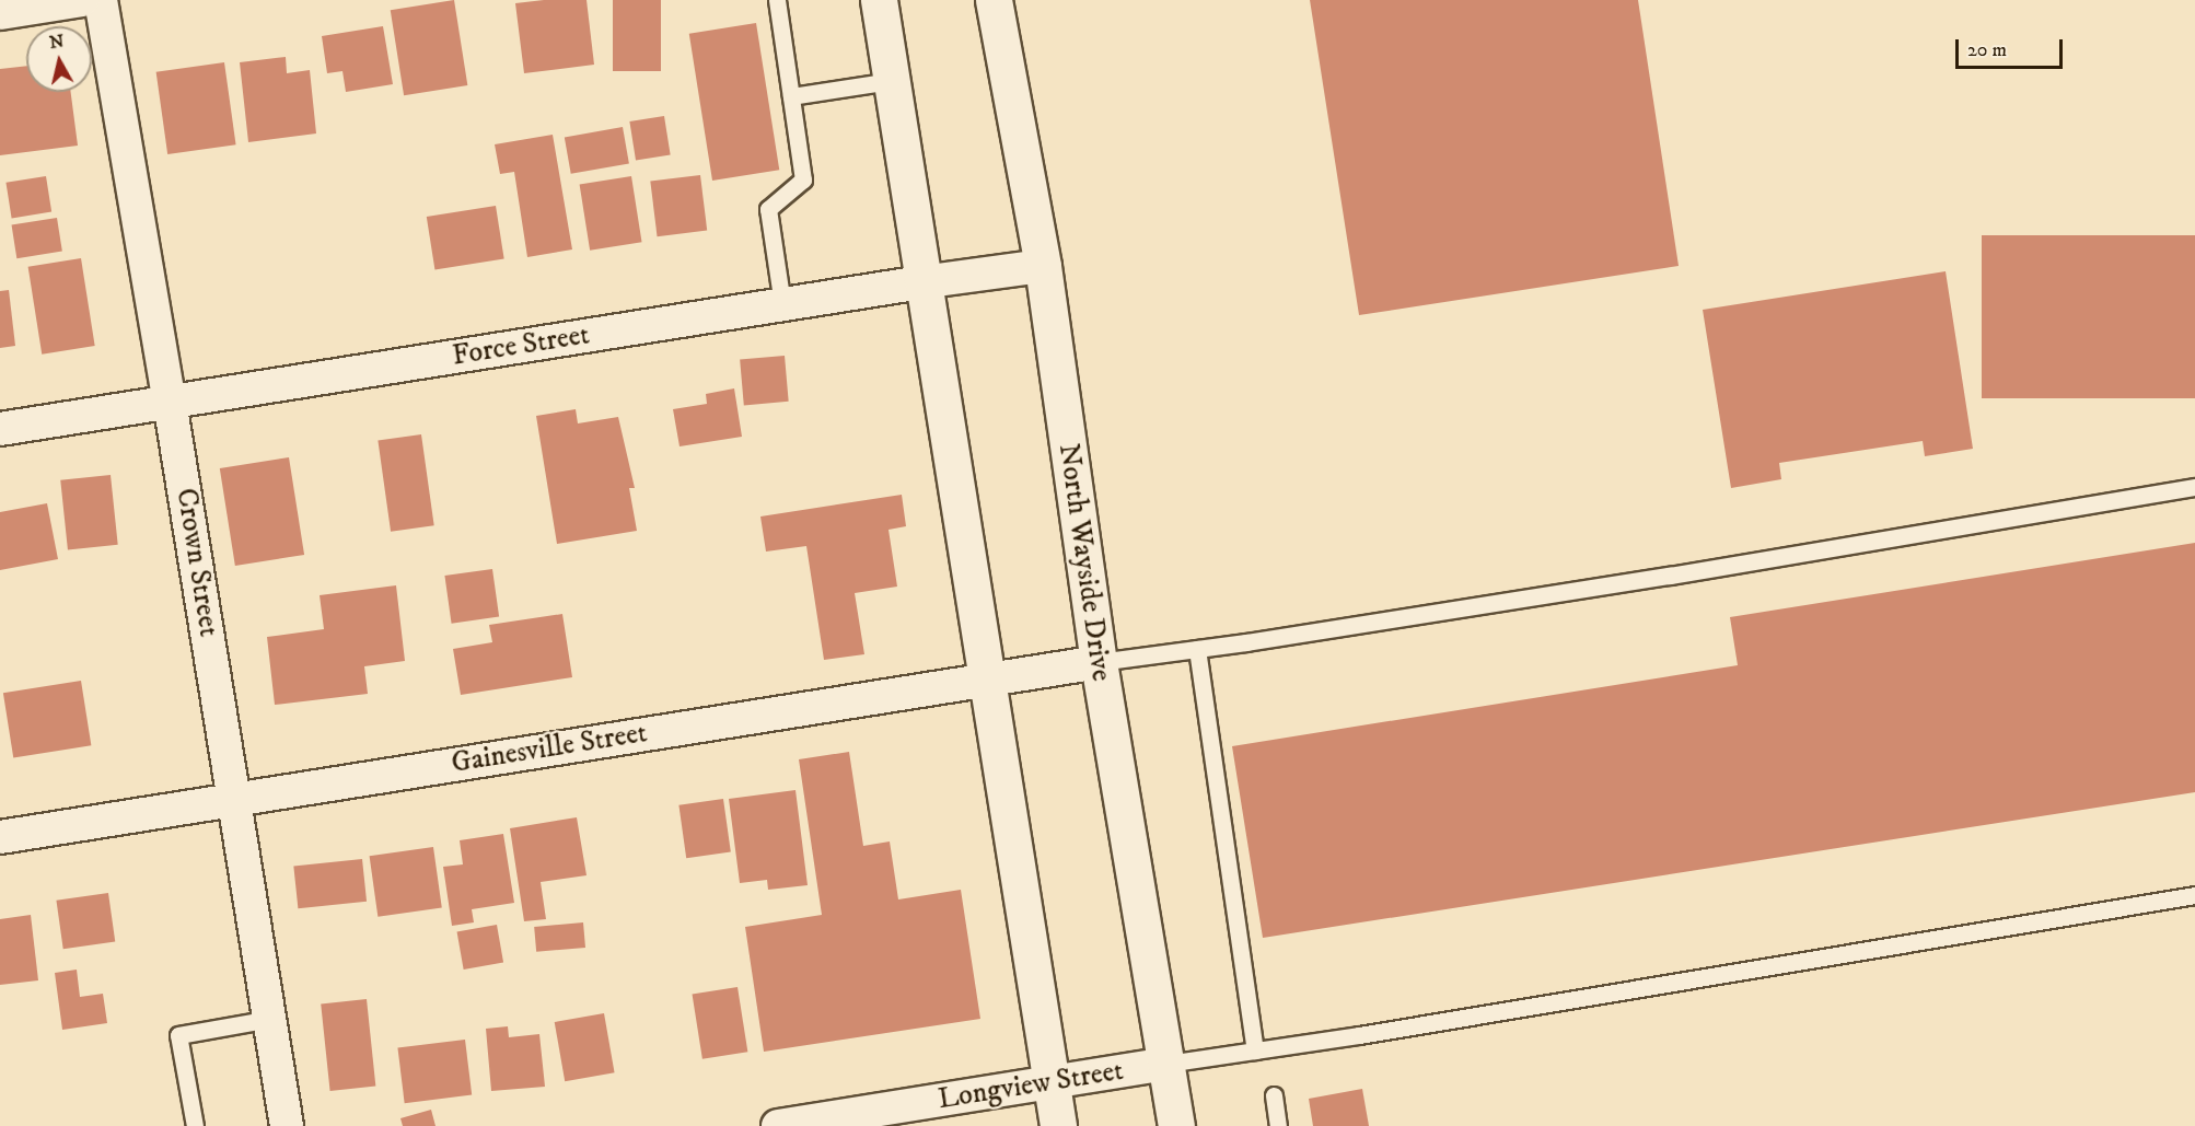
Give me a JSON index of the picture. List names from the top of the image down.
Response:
{
  "streets": {
    "main road": ["North Wayside Drive"],
    "street": [
      "Force Street",
      "Crown Street",
      "Gainesville Street",
      "Longview Street"
    ]
  },
  "crossings": [
    ["Force Street", "Crown Street"],
    ["Force Street", "North Wayside Drive"],
    ["Crown Street", "Gainesville Street"],
    ["North Wayside Drive", "Gainesville Street"],
    ["North Wayside Drive", "Longview Street"]
  ],
  "scale_bar": "20 m",
  "north": "top"
}
